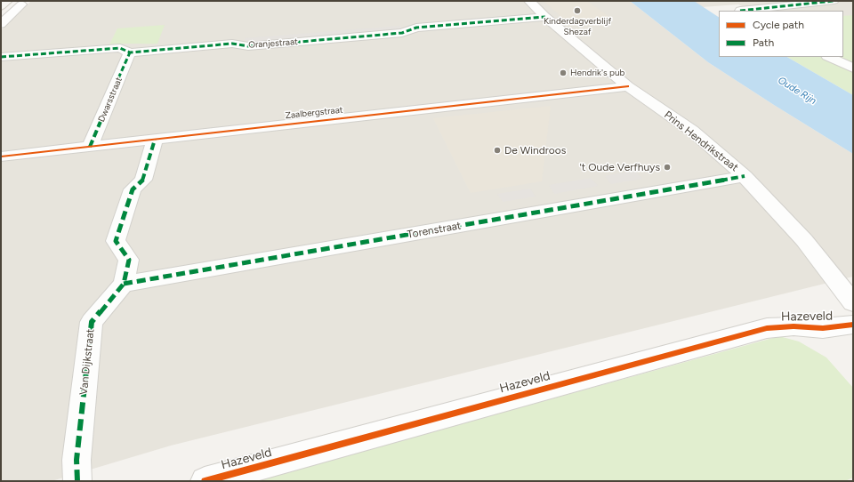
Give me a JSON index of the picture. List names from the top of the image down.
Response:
{
  "streets": {
    "street": [
      "Oranjestraat",
      "Dwarsstraat",
      "Zaalbergstraat",
      "Prins Hendrikstraat",
      "Torenstraat",
      "Hazeveld",
      "Van Dijkstraat"
    ]
  },
  "crossings": [
    ["Oranjestraat", "Dwarsstraat"],
    ["Oranjestraat", "Prins Hendrikstraat"],
    ["Dwarsstraat", "Zaalbergstraat"],
    ["Zaalbergstraat", "Prins Hendrikstraat"],
    ["Zaalbergstraat", "Van Dijkstraat"],
    ["Prins Hendrikstraat", "Torenstraat"],
    ["Torenstraat", "Van Dijkstraat"]
  ],
  "water": ["Oude Rijn"],
  "places": [
    "Kinderdagverblijf Shezaf",
    "Hendrik's pub",
    "De Windroos",
    "'t Oude Verfhuys"
  ],
  "legend": ["Cycle path", "Path"]
}
